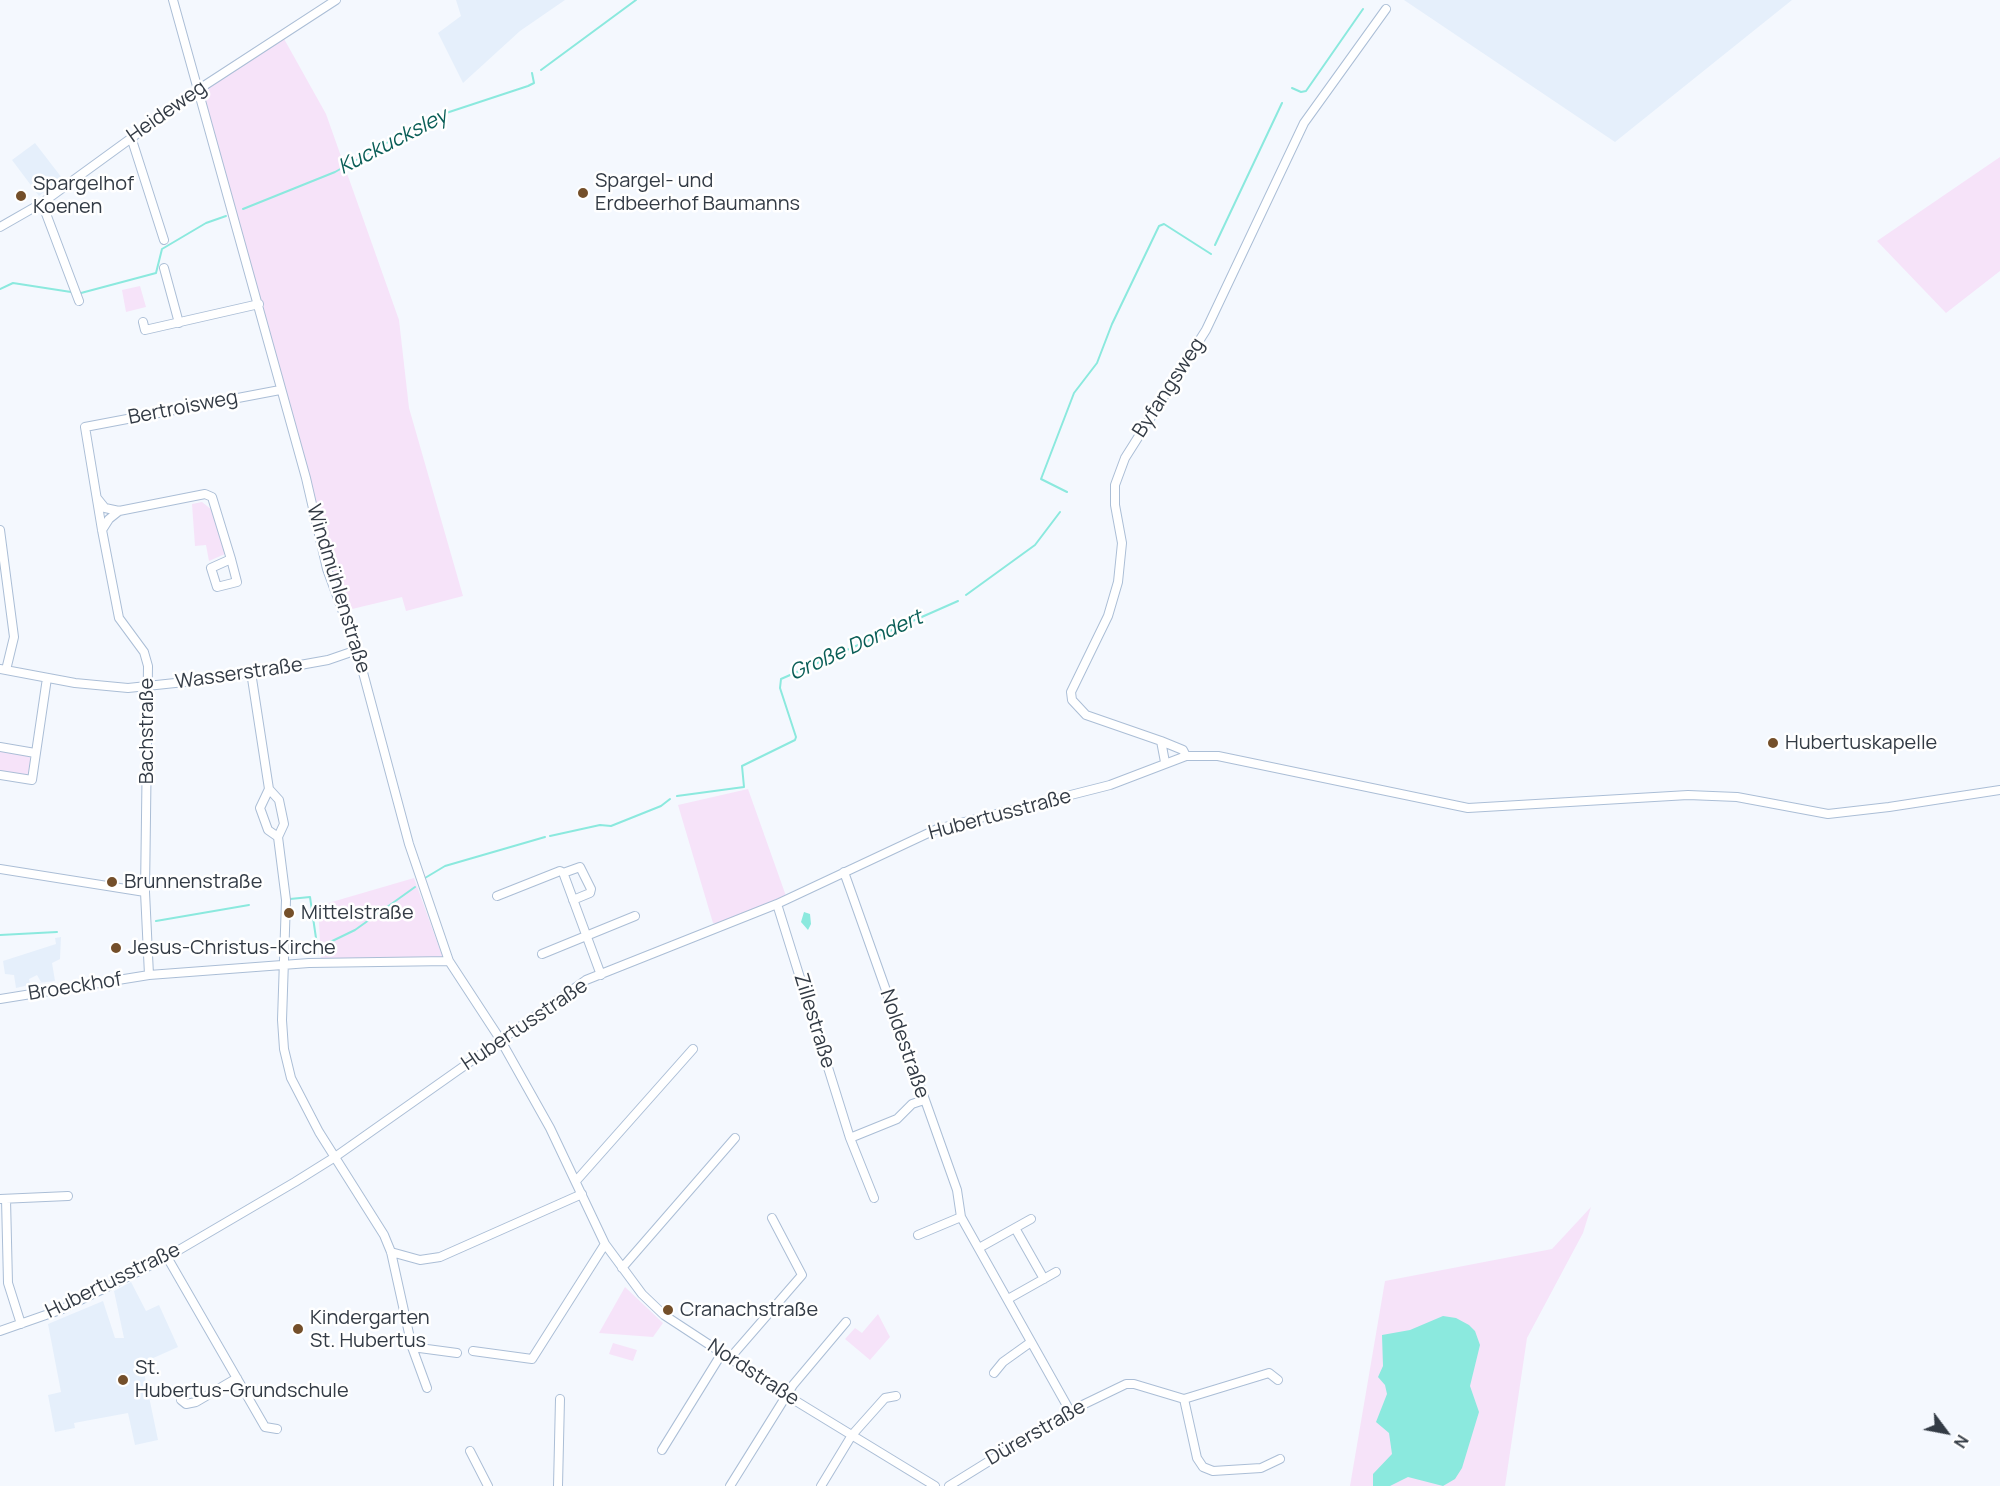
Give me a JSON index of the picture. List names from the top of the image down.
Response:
{
  "streets": {
    "street": [
      "Heideweg",
      "Byfangsweg",
      "Bertroisweg",
      "Windmühlenstraße",
      "Wasserstraße",
      "Bachstraße",
      "Hubertusstraße",
      "Broeckhof",
      "Zillestraße",
      "Noldestraße",
      "Nordstraße",
      "Dürerstraße"
    ]
  },
  "crossings": [
    ["Heideweg", "Windmühlenstraße"],
    ["Byfangsweg", "Hubertusstraße"],
    ["Bertroisweg", "Windmühlenstraße"],
    ["Bertroisweg", "Bachstraße"],
    ["Windmühlenstraße", "Wasserstraße"],
    ["Windmühlenstraße", "Hubertusstraße"],
    ["Windmühlenstraße", "Broeckhof"],
    ["Windmühlenstraße", "Nordstraße"],
    ["Wasserstraße", "Bachstraße"],
    ["Bachstraße", "Broeckhof"],
    ["Hubertusstraße", "Zillestraße"],
    ["Hubertusstraße", "Noldestraße"],
    ["Hubertusstraße", "Nordstraße"],
    ["Noldestraße", "Dürerstraße"]
  ],
  "water": ["Kuckucksley", "Große Dondert"],
  "places": [
    "Spargel- und Erdbeerhof Baumanns",
    "Spargelhof Koenen",
    "Hubertuskapelle",
    "Brunnenstraße",
    "Mittelstraße",
    "Jesus-Christus-Kirche",
    "Cranachstraße",
    "Kindergarten St. Hubertus",
    "St. Hubertus-Grundschule"
  ],
  "north": "bottom right"
}
